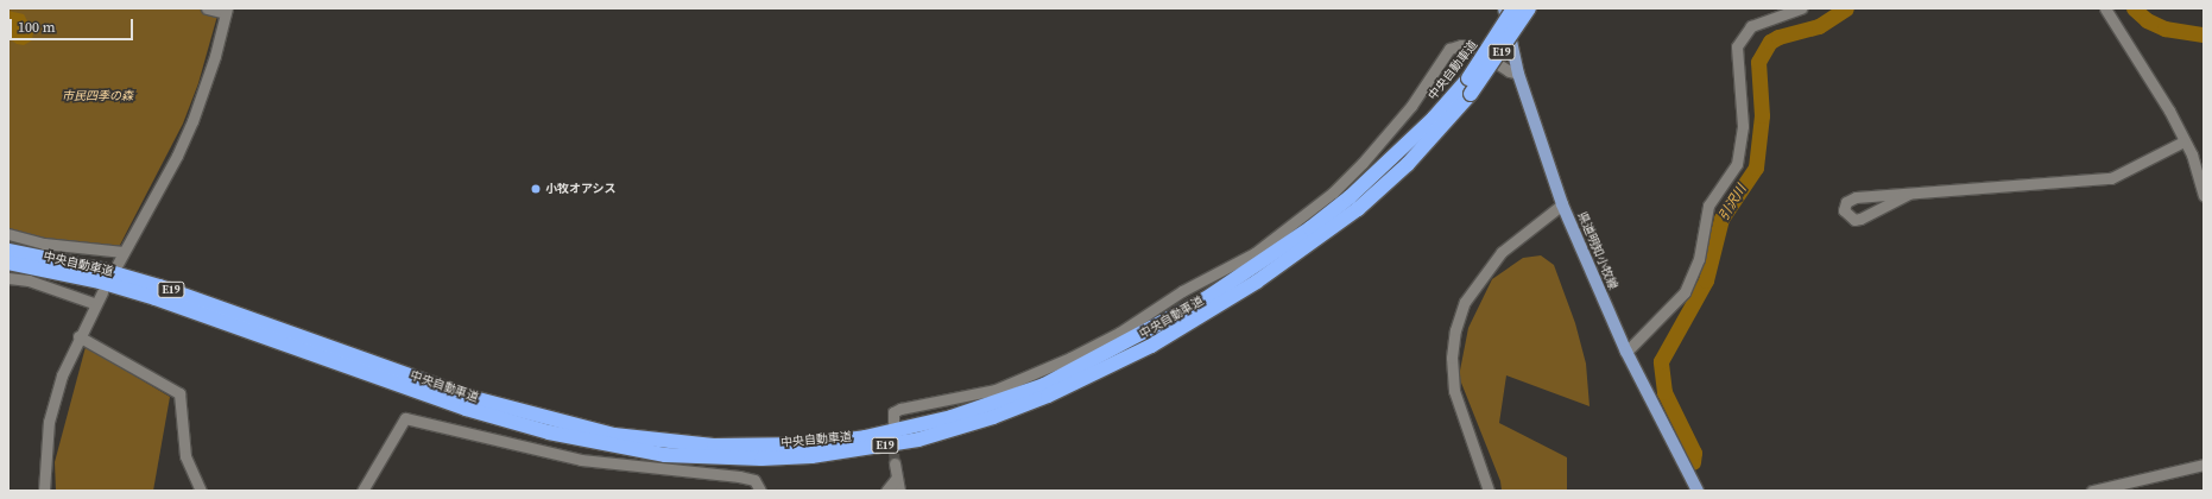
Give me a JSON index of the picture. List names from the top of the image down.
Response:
{
  "streets": {
    "highway": ["E19", "中央自動車道"],
    "main road": ["県道明知小牧線"]
  },
  "water": ["引沢川"],
  "parks": ["市民四季の森"],
  "places": ["小牧オアシス"],
  "scale_bar": "100 m"
}
